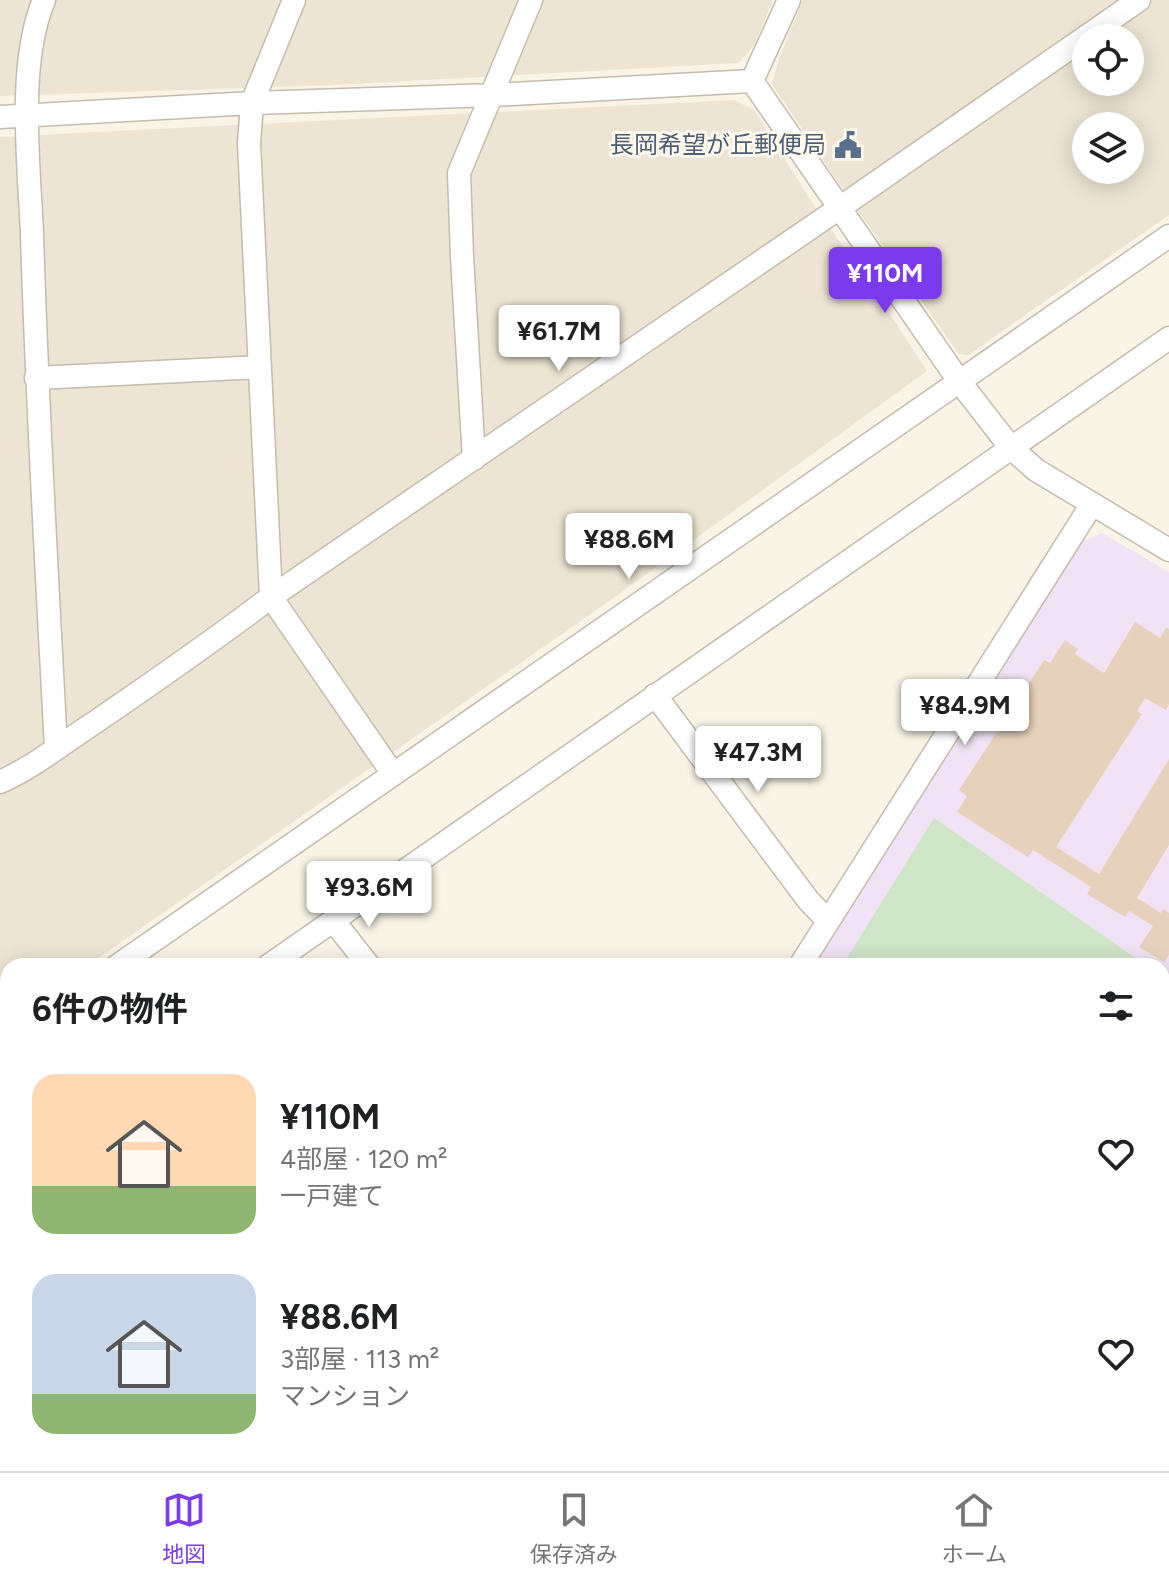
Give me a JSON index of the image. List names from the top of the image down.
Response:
{
  "places": {
    "public building": ["長岡希望が丘郵便局"]
  },
  "page": {
    "price": [
      "¥110M",
      "¥61.7M",
      "¥88.6M",
      "¥84.9M",
      "¥47.3M",
      "¥93.6M"
    ],
    "heading": "6件の物件",
    "list": [
      {
        "name": "¥110M",
        "note": "4部屋 · 120 m² · 一戸建て"
      },
      {
        "name": "¥88.6M",
        "note": "3部屋 · 113 m² · マンション"
      }
    ],
    "tabs": ["地図", "保存済み", "ホーム"]
  }
}
